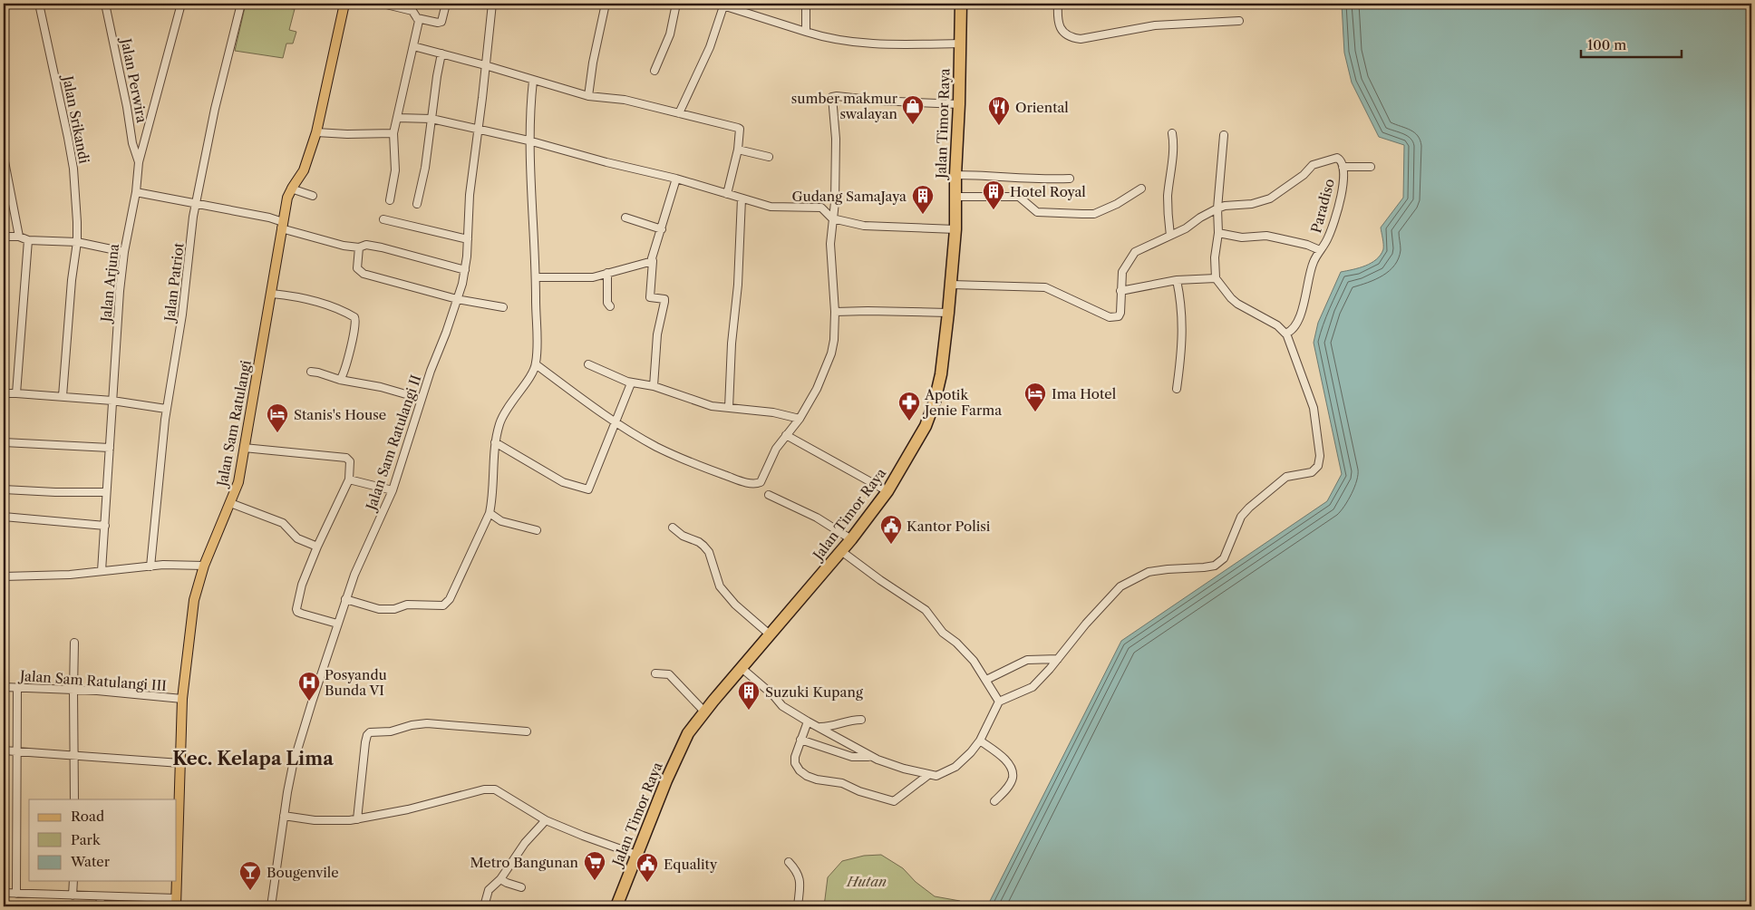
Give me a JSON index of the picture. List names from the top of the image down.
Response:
{
  "streets": {
    "highway": ["Jalan Timor Raya"],
    "main road": ["Jalan Sam Ratulangi"],
    "street": [
      "Jalan Perwira",
      "Jalan Srikandi",
      "Paradiso",
      "Jalan Patriot",
      "Jalan Arjuna",
      "Jalan Sam Ratulangi II",
      "Jalan Sam Ratulangi III"
    ]
  },
  "crossings": [
    ["Jalan Perwira", "Jalan Arjuna"],
    ["Jalan Sam Ratulangi", "Jalan Sam Ratulangi III"]
  ],
  "districts": ["Kec. Kelapa Lima"],
  "parks": ["Hutan"],
  "places": {
    "shop": ["sumber makmur swalayan"],
    "restaurant": ["Oriental"],
    "building": ["Hotel Royal", "Gudang SamaJaya", "Suzuki Kupang"],
    "hotel": ["Ima Hotel", "Stanis's House"],
    "pharmacy": ["Apotik Jenie Farma"],
    "public building": ["Kantor Polisi", "Equality"],
    "hospital": ["Posyandu Bunda VI"],
    "supermarket": ["Metro Bangunan"],
    "bar": ["Bougenvile"]
  },
  "legend": ["Road", "Park", "Water"],
  "scale_bar": "100 m"
}
